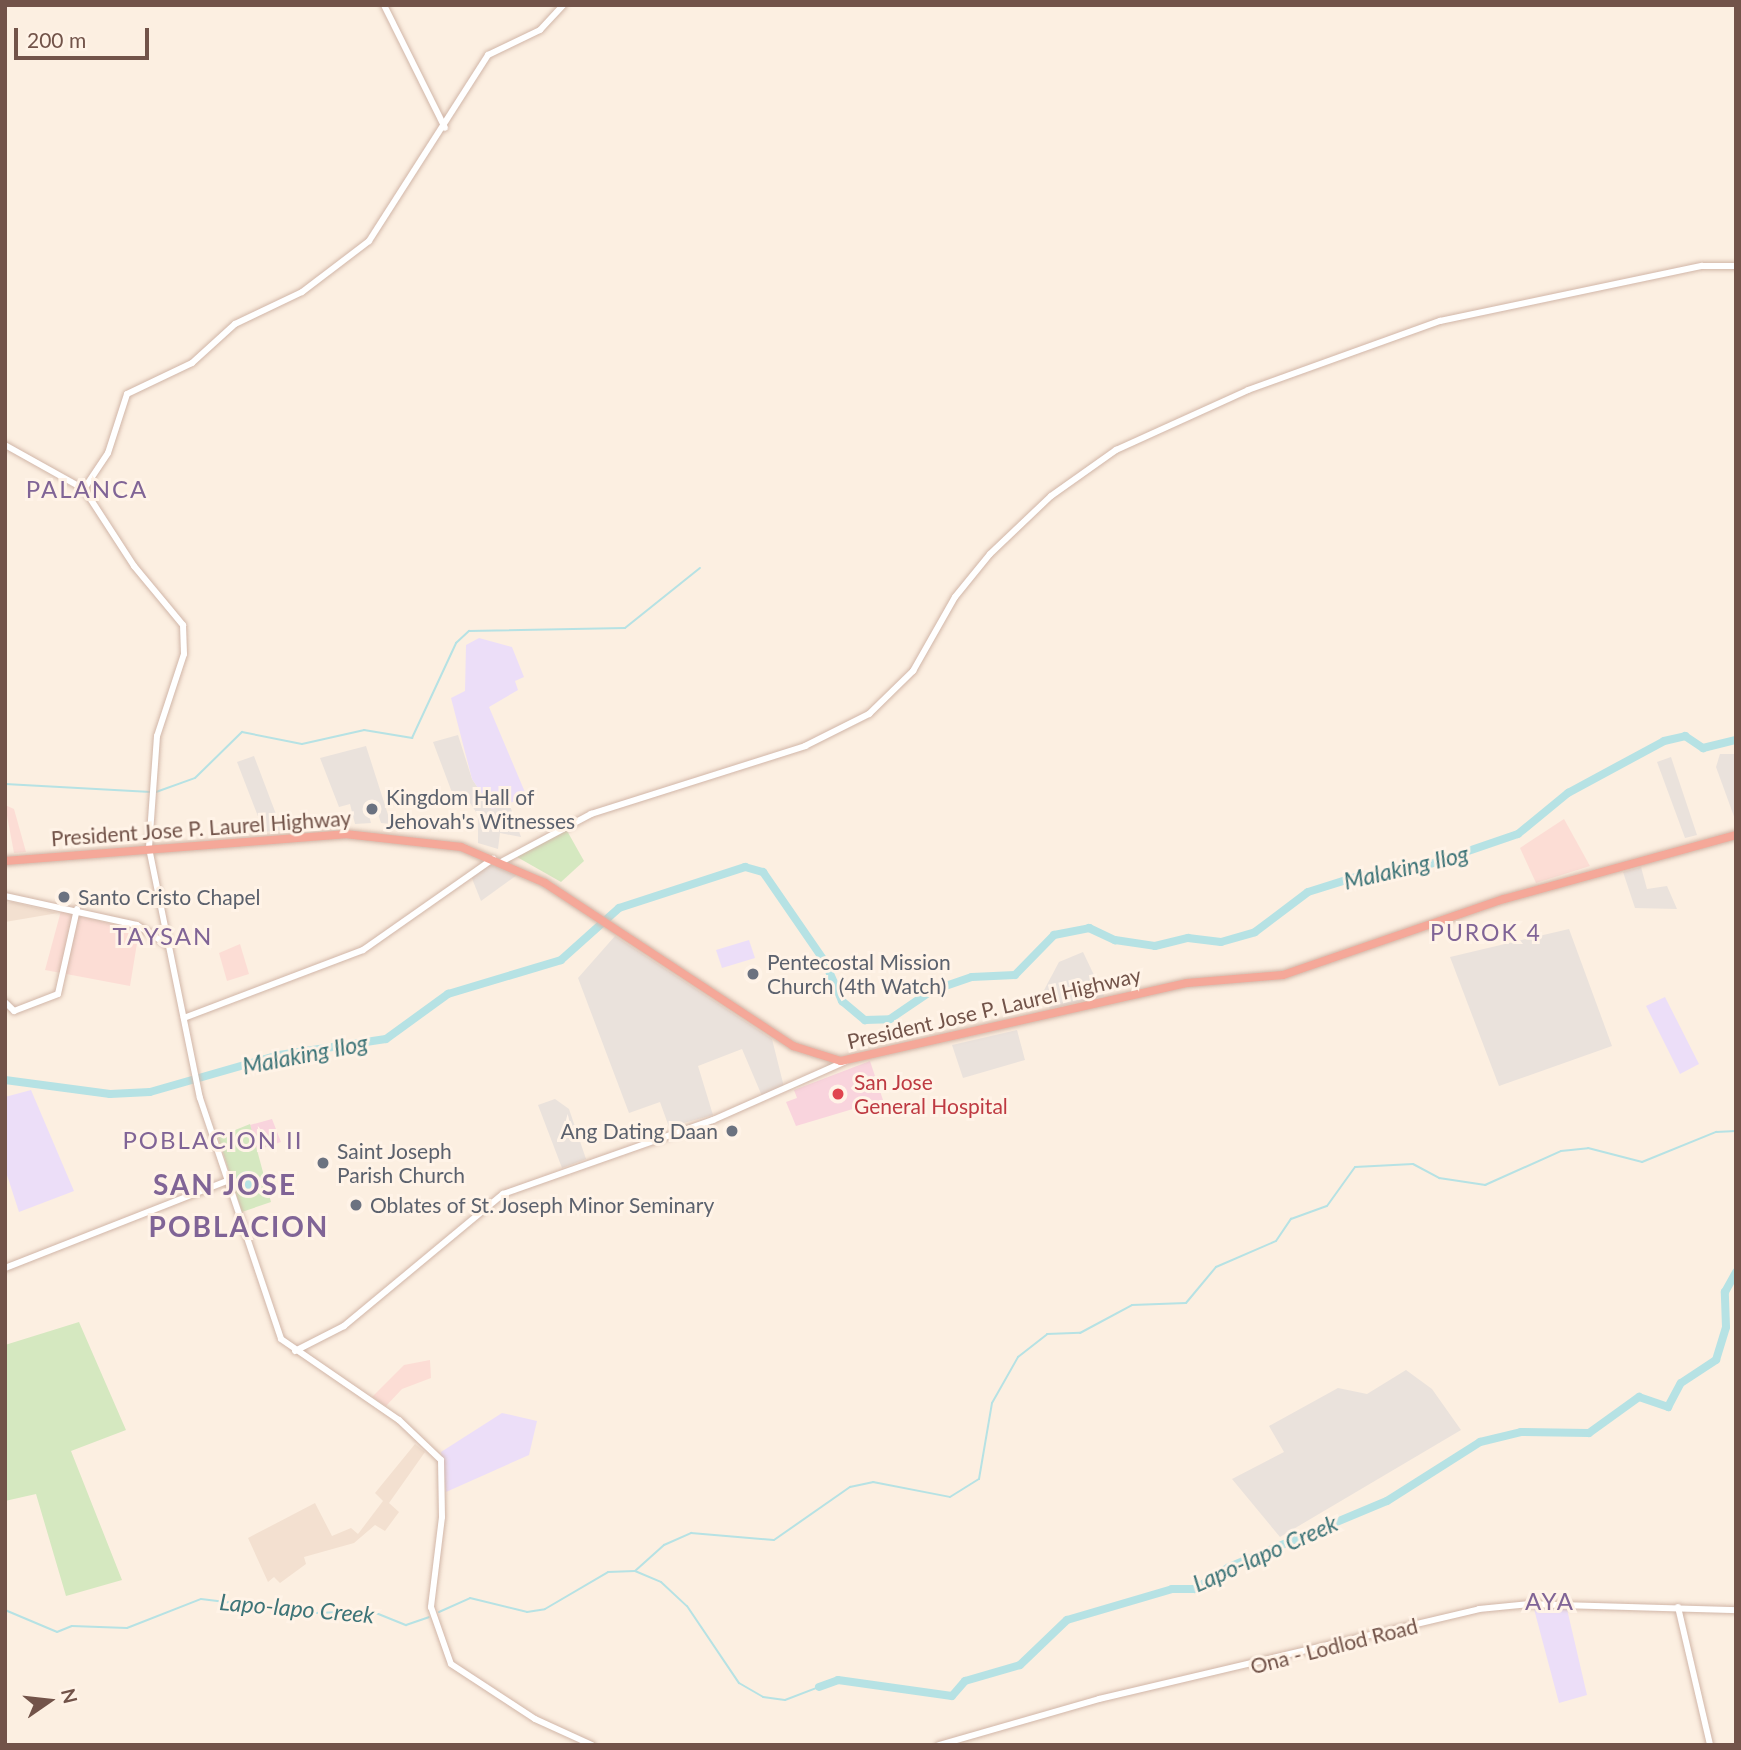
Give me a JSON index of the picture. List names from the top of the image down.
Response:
{
  "streets": {
    "highway": ["President Jose P. Laurel Highway"],
    "main road": ["Ona - Lodlod Road"]
  },
  "districts": [
    "PALANCA",
    "PUROK 4",
    "TAYSAN",
    "POBLACION II",
    "SAN JOSE",
    "POBLACION",
    "AYA"
  ],
  "water": ["Malaking Ilog", "Lapo-lapo Creek"],
  "places": [
    "Kingdom Hall of Jehovah's Witnesses",
    "Santo Cristo Chapel",
    "Pentecostal Mission Church (4th Watch)",
    "San Jose General Hospital",
    "Ang Dating Daan",
    "Saint Joseph Parish Church",
    "Oblates of St. Joseph Minor Seminary"
  ],
  "scale_bar": "200 m",
  "north": "right"
}
